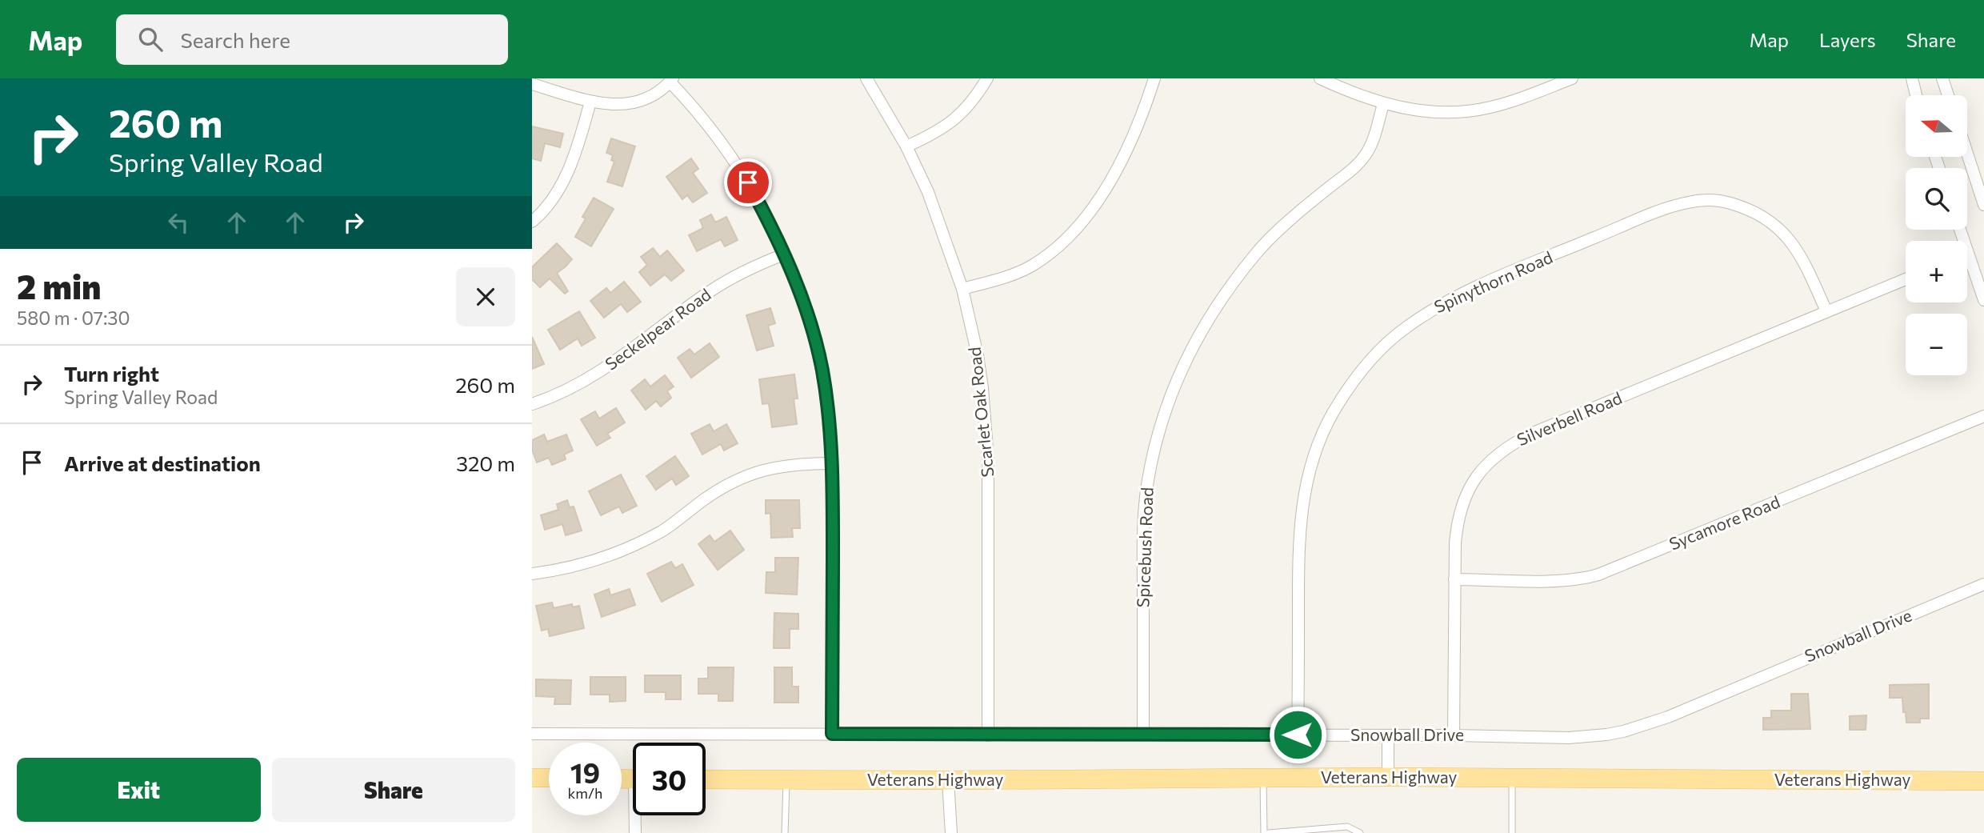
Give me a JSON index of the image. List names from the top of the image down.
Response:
{
  "streets": {
    "main road": ["Veterans Highway"],
    "street": [
      "Spinythorn Road",
      "Seckelpear Road",
      "Scarlet Oak Road",
      "Silverbell Road",
      "Sycamore Road",
      "Spicebush Road",
      "Snowball Drive"
    ]
  },
  "crossings": [
    ["Spinythorn Road", "Silverbell Road"],
    ["Spinythorn Road", "Snowball Drive"],
    ["Scarlet Oak Road", "Snowball Drive"],
    ["Silverbell Road", "Sycamore Road"],
    ["Silverbell Road", "Snowball Drive"],
    ["Spicebush Road", "Snowball Drive"]
  ],
  "north": "left",
  "page": {
    "header": "Map",
    "search": "Search here",
    "nav": ["Map", "Layers", "Share"],
    "turn": ["260 m", "Spring Valley Road"],
    "map_buttons": ["+", "−"],
    "heading": ["2 min", "580 m · 07:30"],
    "list": [
      {
        "name": "Turn right",
        "note": "Spring Valley Road",
        "value": "260 m"
      },
      {
        "name": "Arrive at destination",
        "value": "320 m"
      }
    ],
    "speed": "19 km/h",
    "limit": "30",
    "buttons": ["Exit", "Share"]
  }
}
